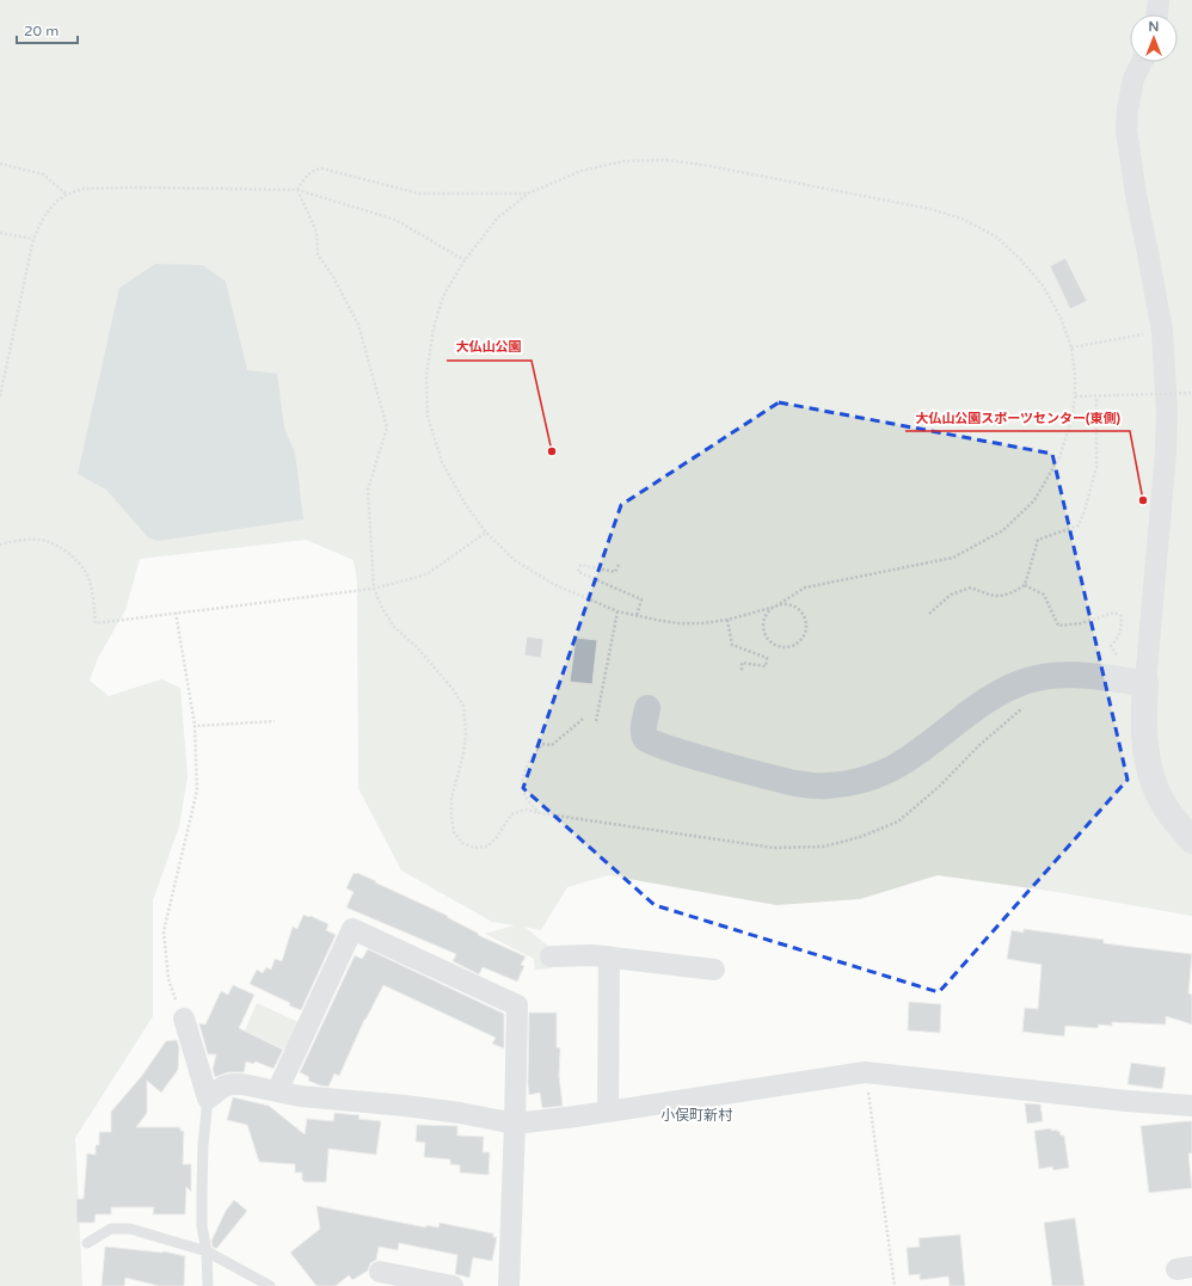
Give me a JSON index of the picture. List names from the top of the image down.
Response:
{
  "districts": ["小俣町新村"],
  "places": ["大仏山公園", "大仏山公園スポーツセンター(東側)"],
  "scale_bar": "20 m",
  "north": "top"
}
